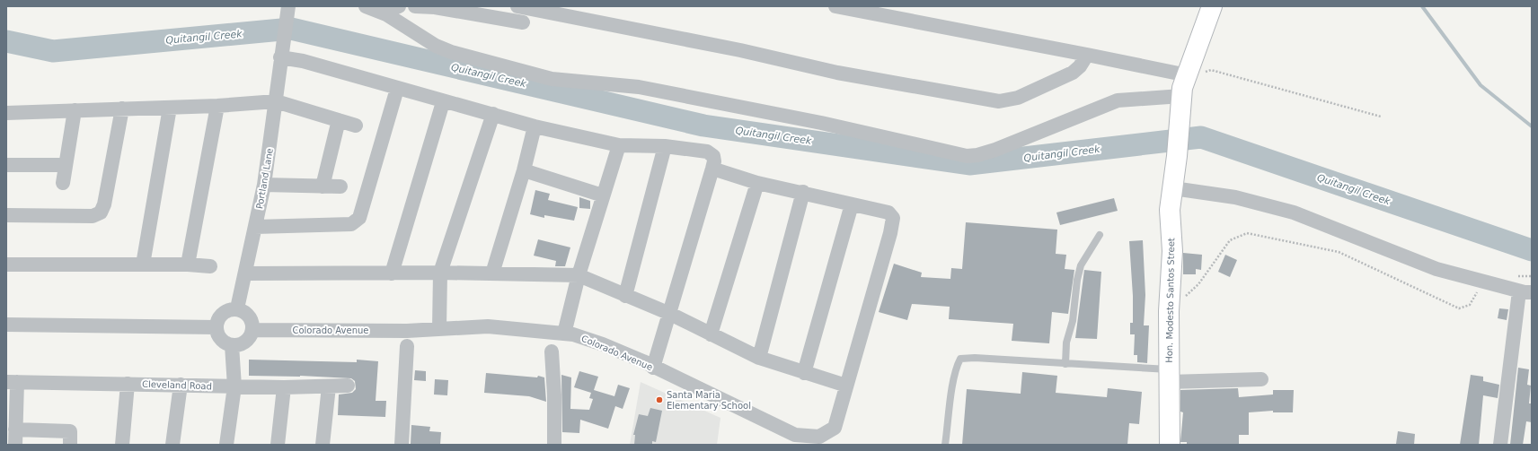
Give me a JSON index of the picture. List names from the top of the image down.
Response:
{
  "streets": {
    "street": [
      "Portland Lane",
      "Hon. Modesto Santos Street",
      "Colorado Avenue",
      "Cleveland Road"
    ]
  },
  "crossings": [
    ["Portland Lane", "Colorado Avenue"]
  ],
  "water": ["Quitangil Creek"],
  "places": ["Santa Maria Elementary School"]
}
